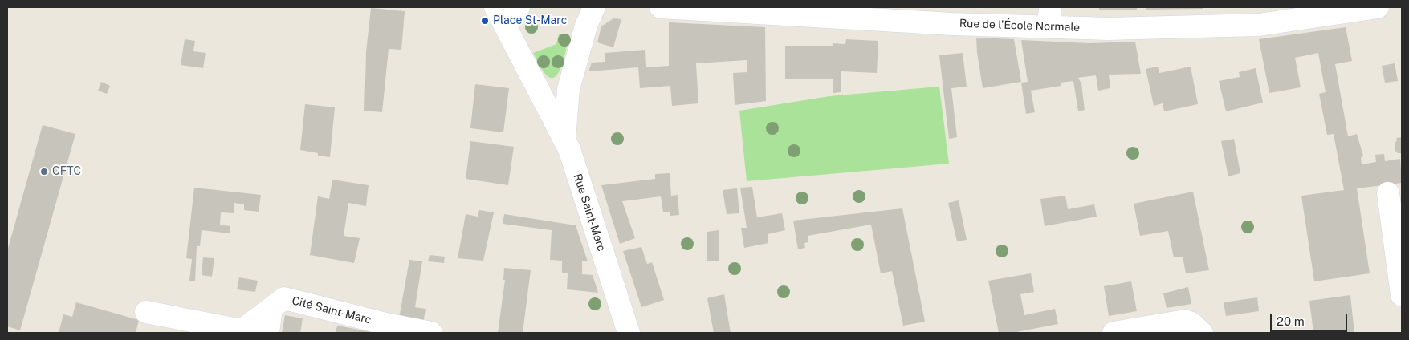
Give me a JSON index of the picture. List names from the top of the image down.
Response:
{
  "streets": {
    "street": ["Rue de l'École Normale", "Rue Saint-Marc", "Cité Saint-Marc"]
  },
  "places": ["Place St-Marc", "CFTC"],
  "scale_bar": "20 m"
}
